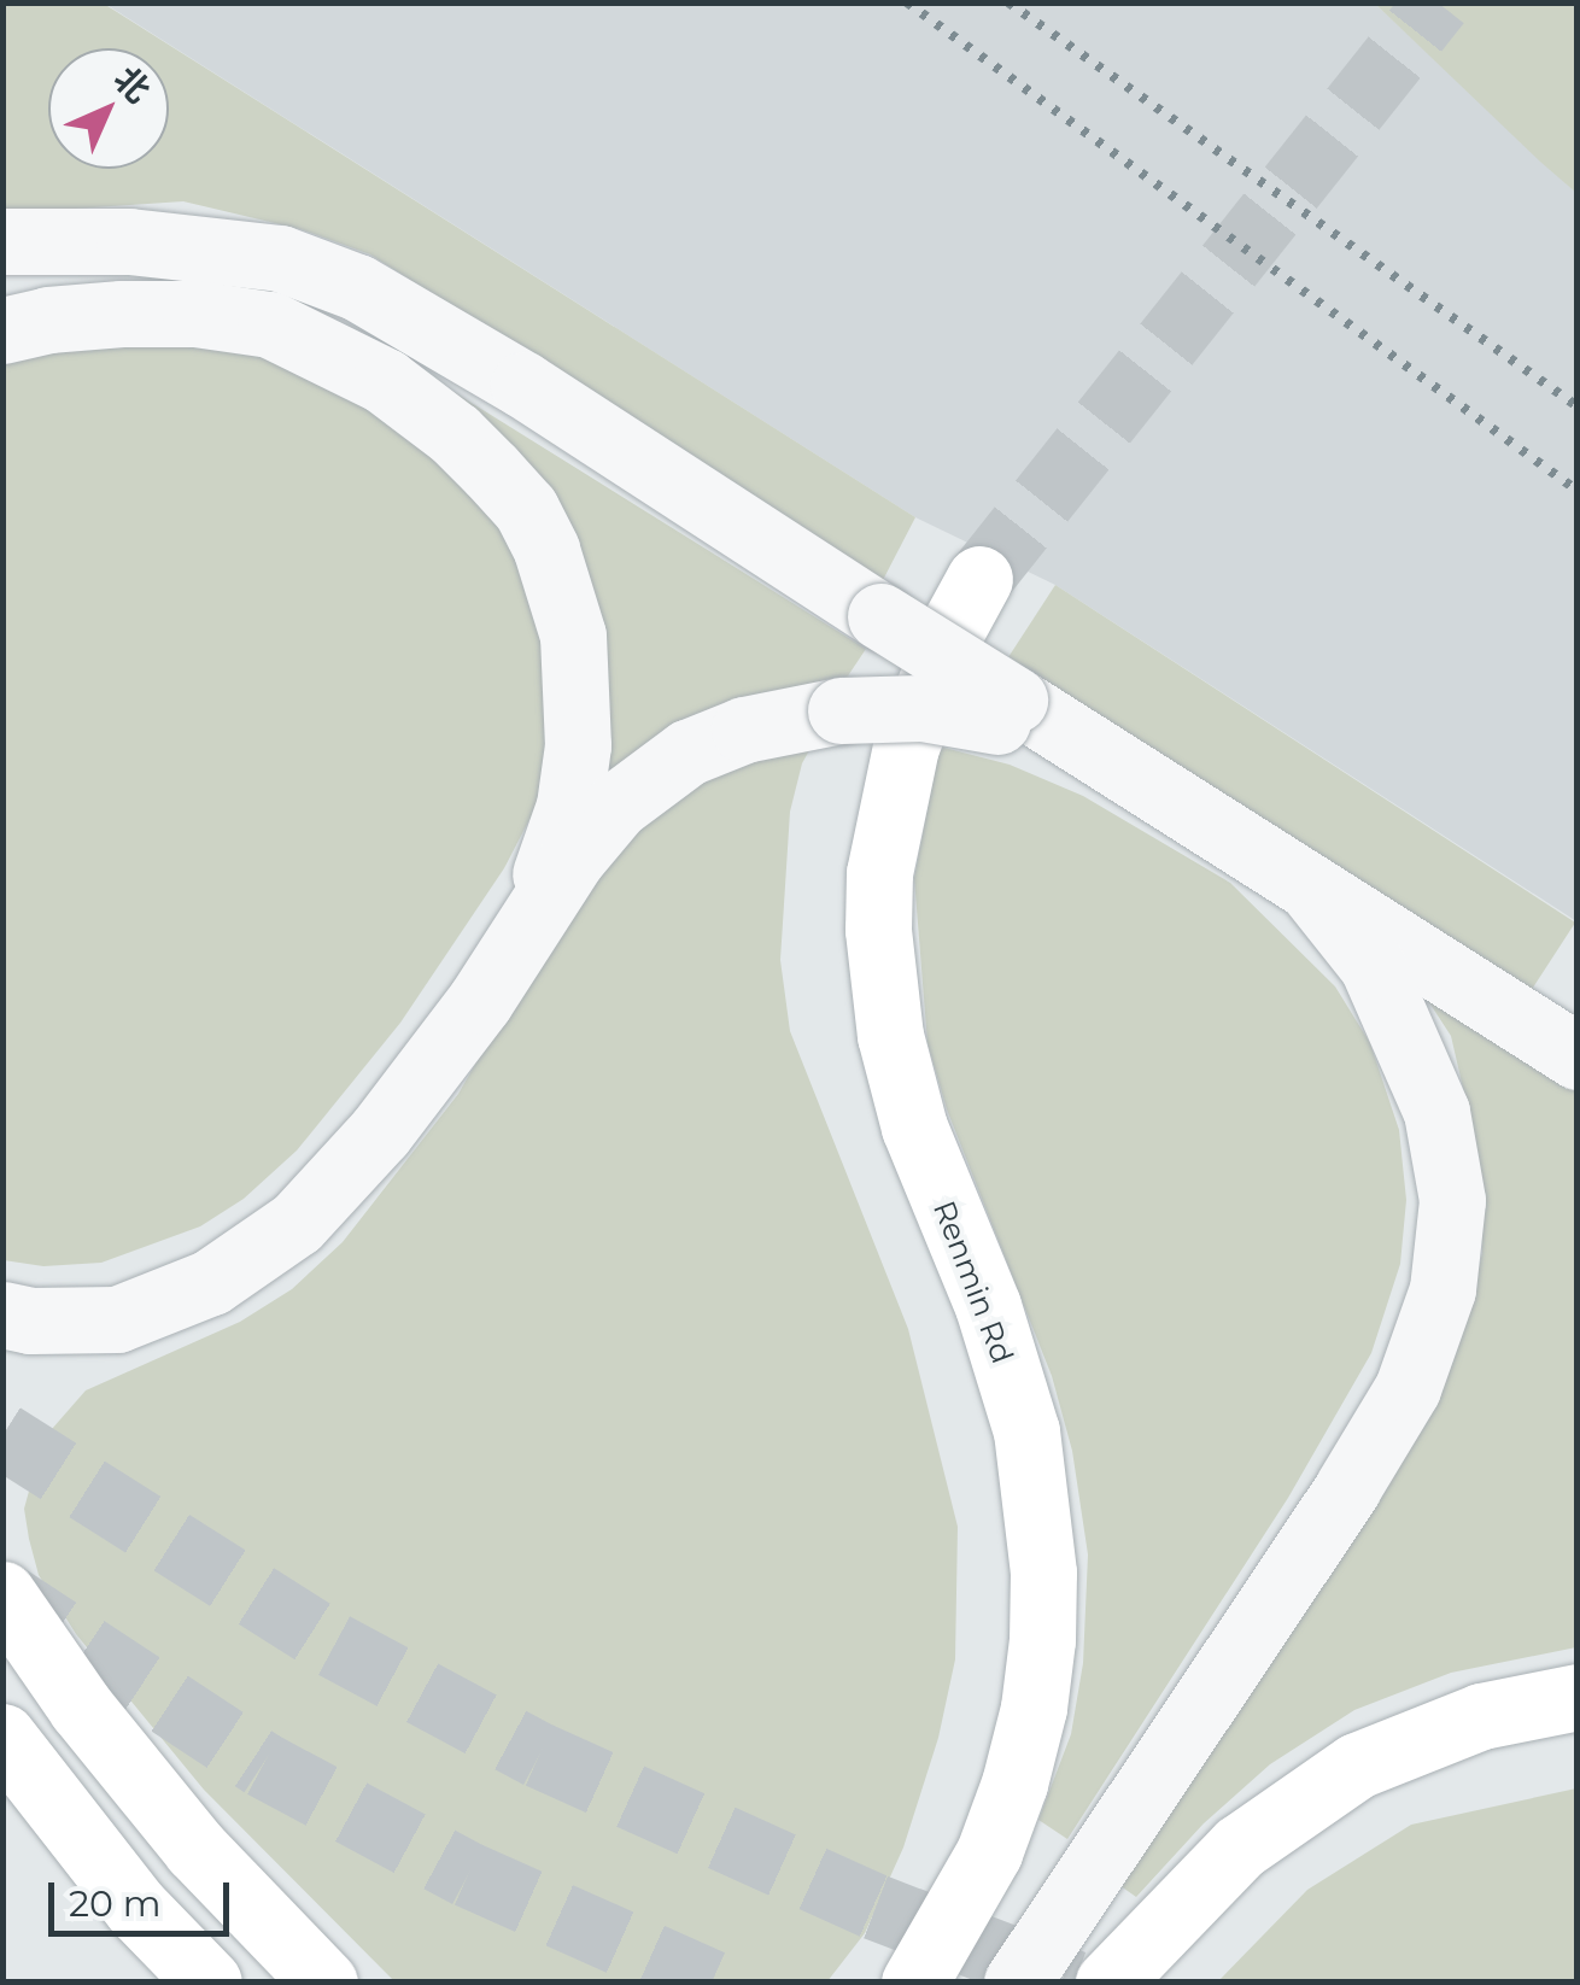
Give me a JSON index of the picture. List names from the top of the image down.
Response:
{
  "streets": {
    "main road": ["Renmin Rd"]
  },
  "scale_bar": "20 m",
  "north": "top right"
}
